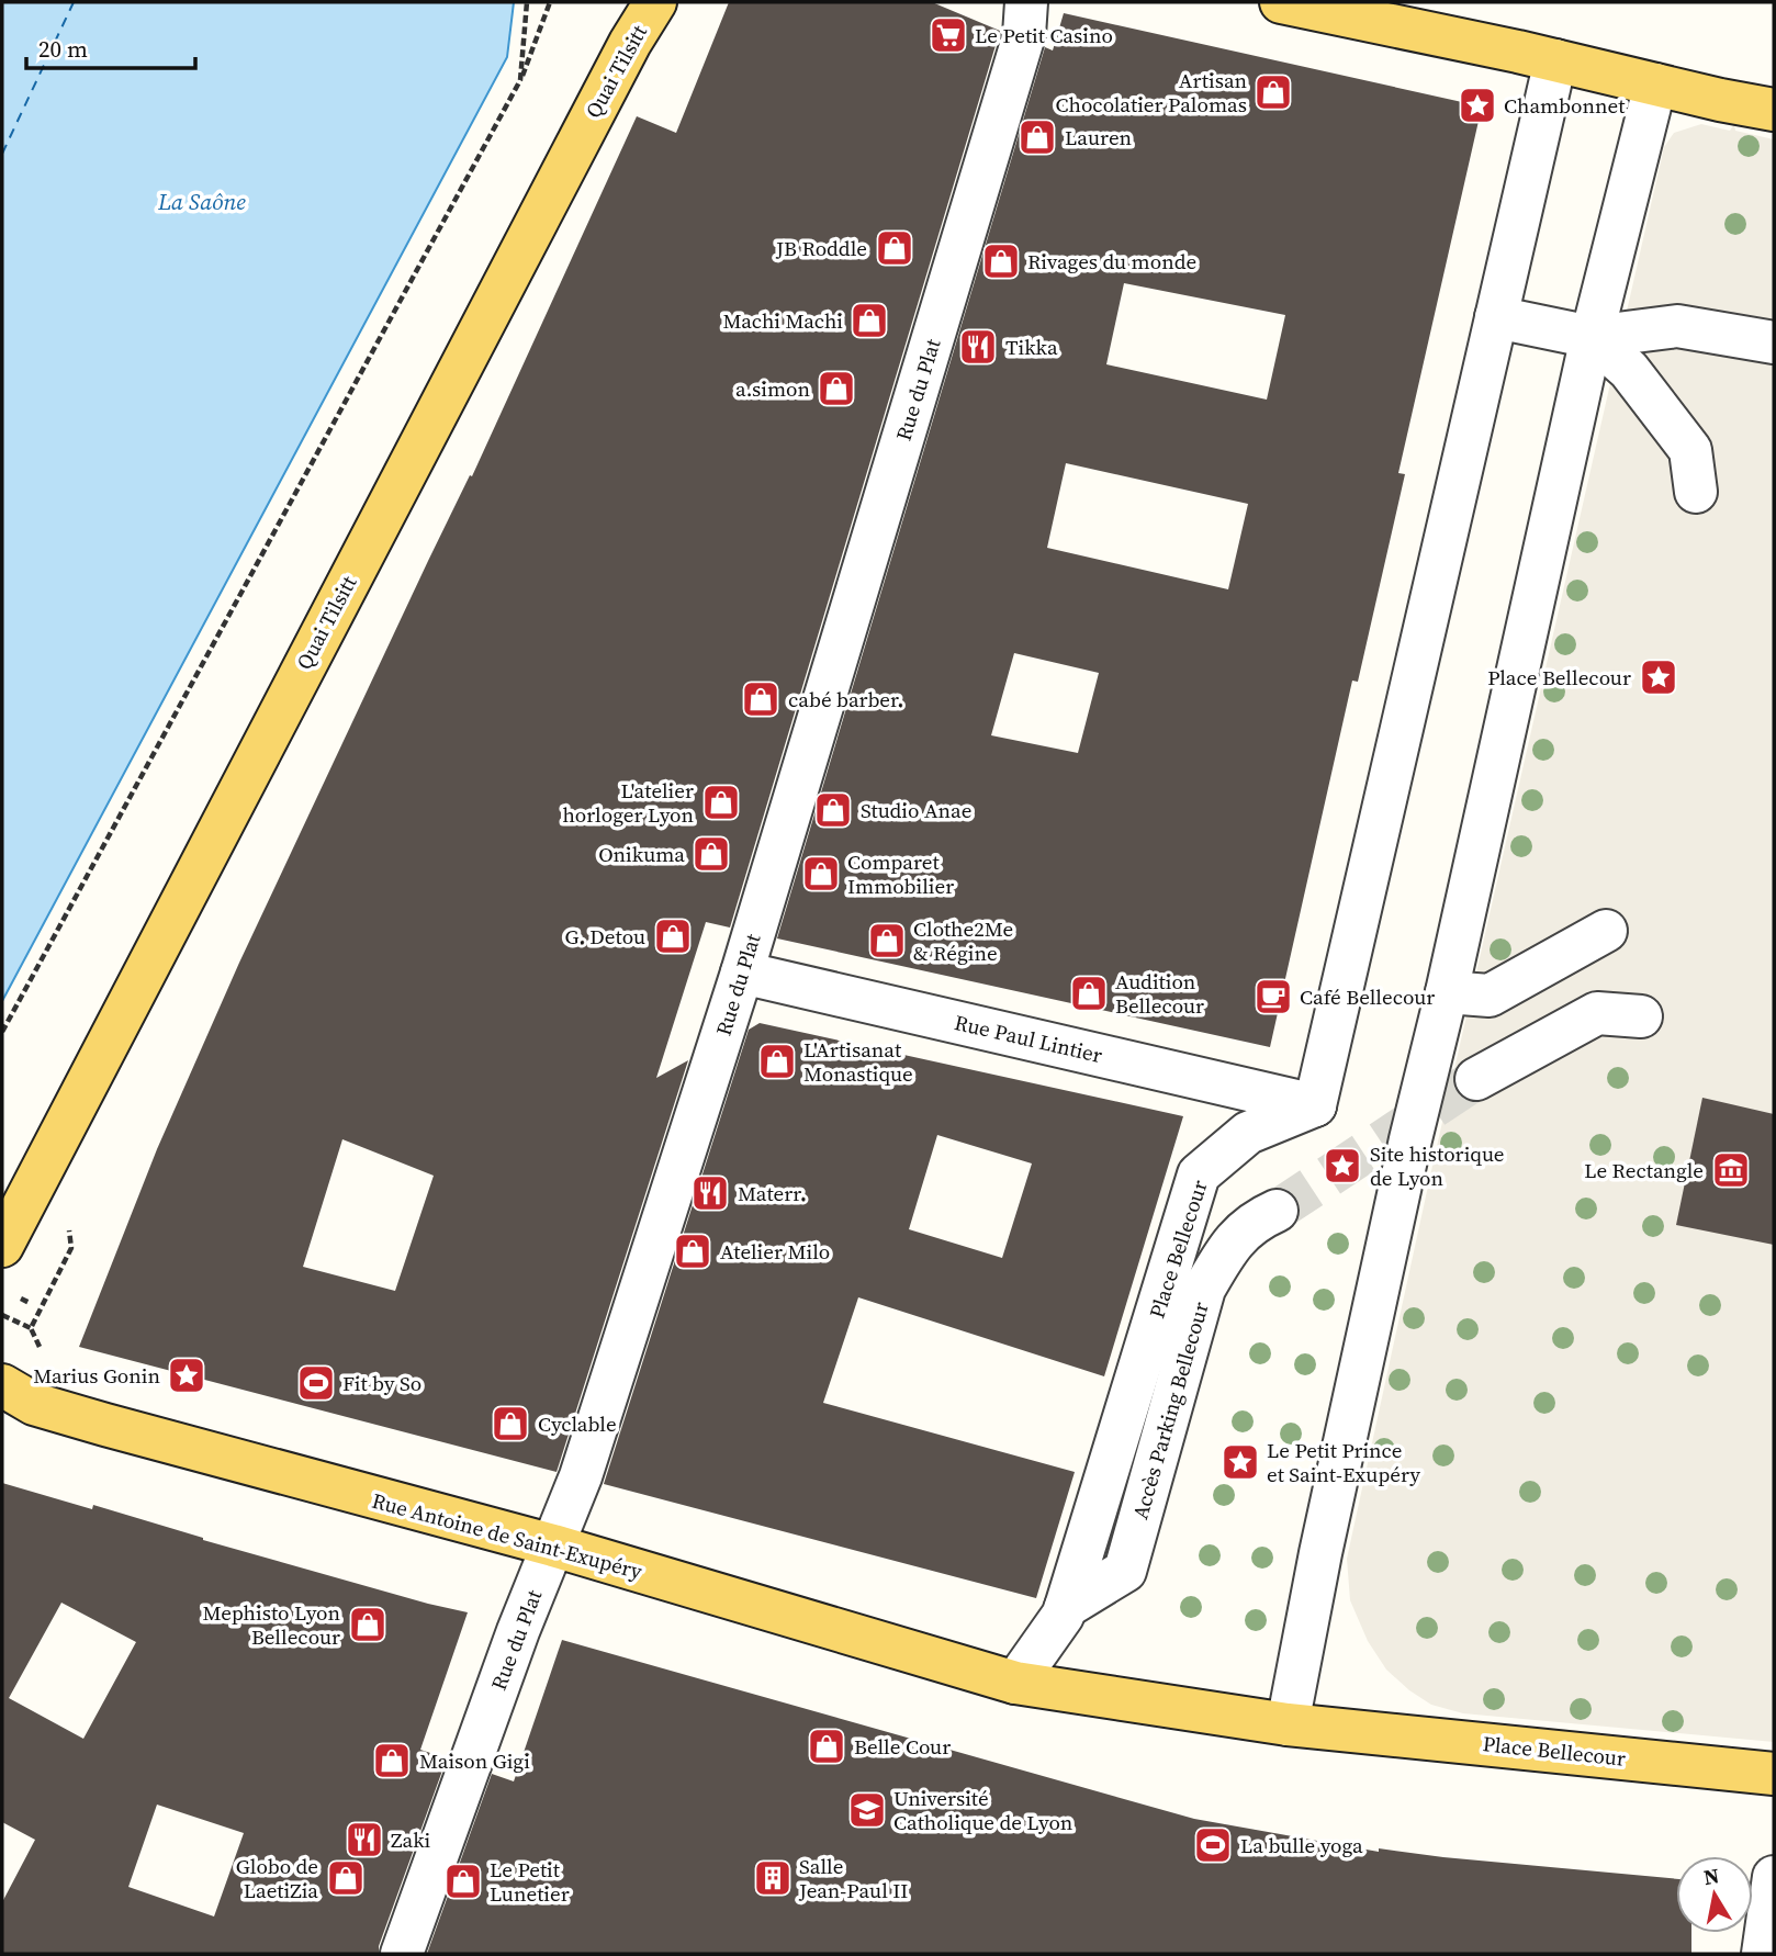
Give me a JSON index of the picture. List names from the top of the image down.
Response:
{
  "streets": {
    "main road": ["Quai Tilsitt", "Place Bellecour", "Rue Antoine de Saint-Exupéry"],
    "street": ["Rue du Plat", "Rue Paul Lintier", "Accès Parking Bellecour"]
  },
  "crossings": [
    ["Rue du Plat", "Rue Paul Lintier"],
    ["Rue du Plat", "Rue Antoine de Saint-Exupéry"],
    ["Rue Paul Lintier", "Place Bellecour"],
    ["Place Bellecour", "Accès Parking Bellecour"],
    ["Place Bellecour", "Rue Antoine de Saint-Exupéry"]
  ],
  "water": ["La Saône"],
  "places": {
    "supermarket": ["Le Petit Casino"],
    "shop": [
      "Artisan Chocolatier Palomas",
      "Lauren",
      "JB Roddle",
      "Rivages du monde",
      "Machi Machi",
      "a.simon",
      "cabé barber.",
      "L'atelier horloger Lyon",
      "Studio Anae",
      "Onikuma",
      "Comparet Immobilier",
      "G. Detou",
      "Clothe2Me & Régine",
      "Audition Bellecour",
      "L'Artisanat Monastique",
      "Atelier Milo",
      "Cyclable",
      "Mephisto Lyon Bellecour",
      "Belle Cour",
      "Maison Gigi",
      "Globo de LaetiZia",
      "Le Petit Lunetier"
    ],
    "place": [
      "Chambonnet",
      "Place Bellecour",
      "Site historique de Lyon",
      "Marius Gonin",
      "Le Petit Prince et Saint-Exupéry"
    ],
    "restaurant": ["Tikka", "Materr.", "Zaki"],
    "cafe": ["Café Bellecour"],
    "museum": ["Le Rectangle"],
    "sports": ["Fit by So", "La bulle yoga"],
    "school or university": ["Université Catholique de Lyon"],
    "building": ["Salle Jean-Paul II"]
  },
  "scale_bar": "20 m",
  "north": "top"
}
